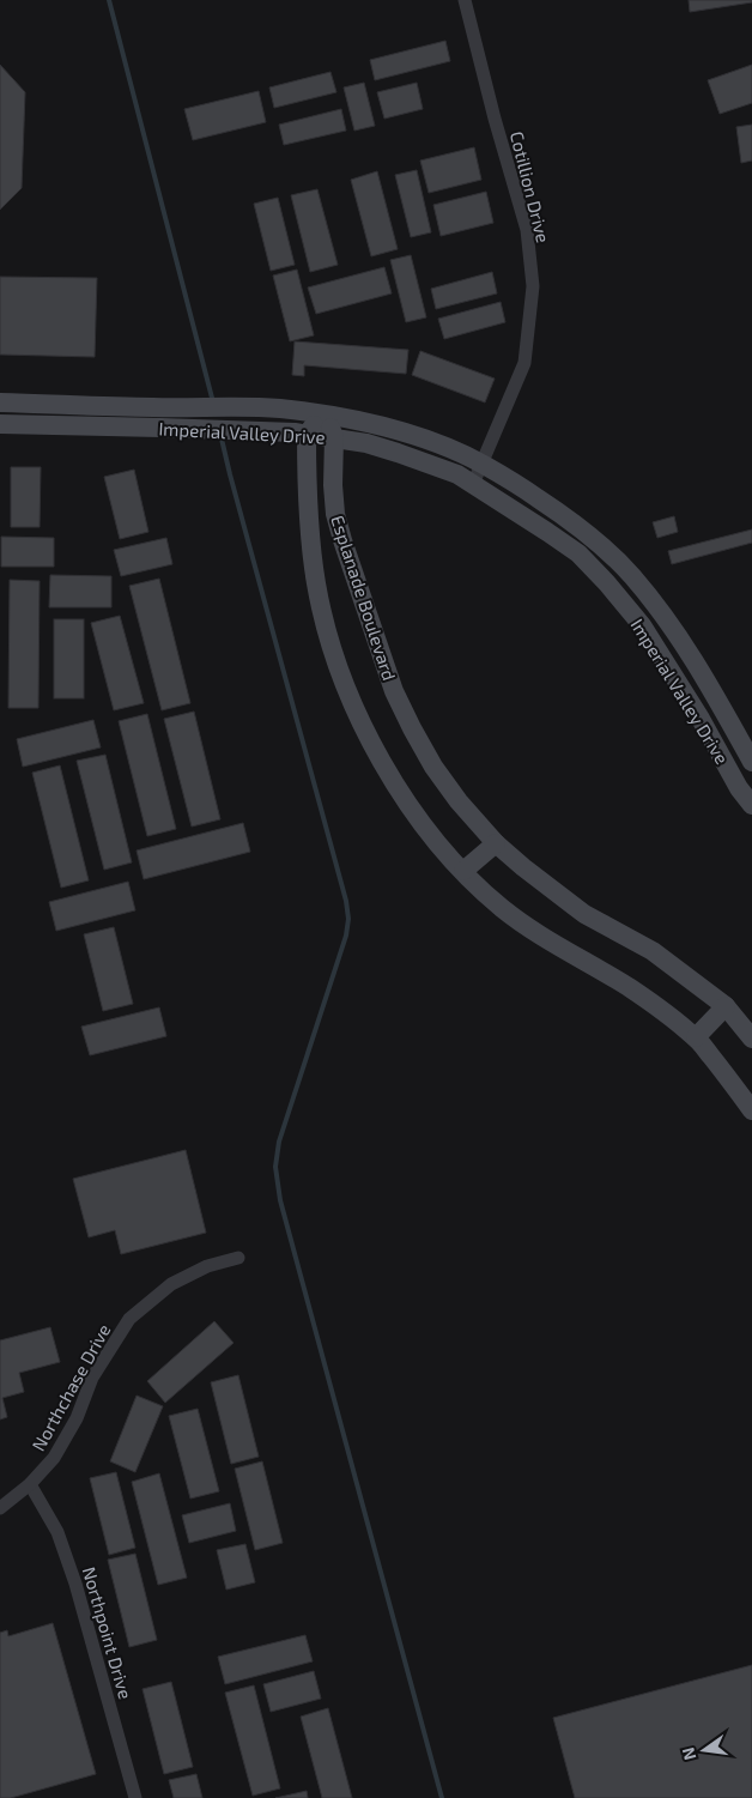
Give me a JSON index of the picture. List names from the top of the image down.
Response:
{
  "streets": {
    "main road": ["Imperial Valley Drive", "Esplanade Boulevard"],
    "street": ["Cotillion Drive", "Northchase Drive", "Northpoint Drive"]
  },
  "crossings": [
    ["Cotillion Drive", "Imperial Valley Drive"],
    ["Imperial Valley Drive", "Esplanade Boulevard"],
    ["Northchase Drive", "Northpoint Drive"]
  ],
  "north": "left"
}
